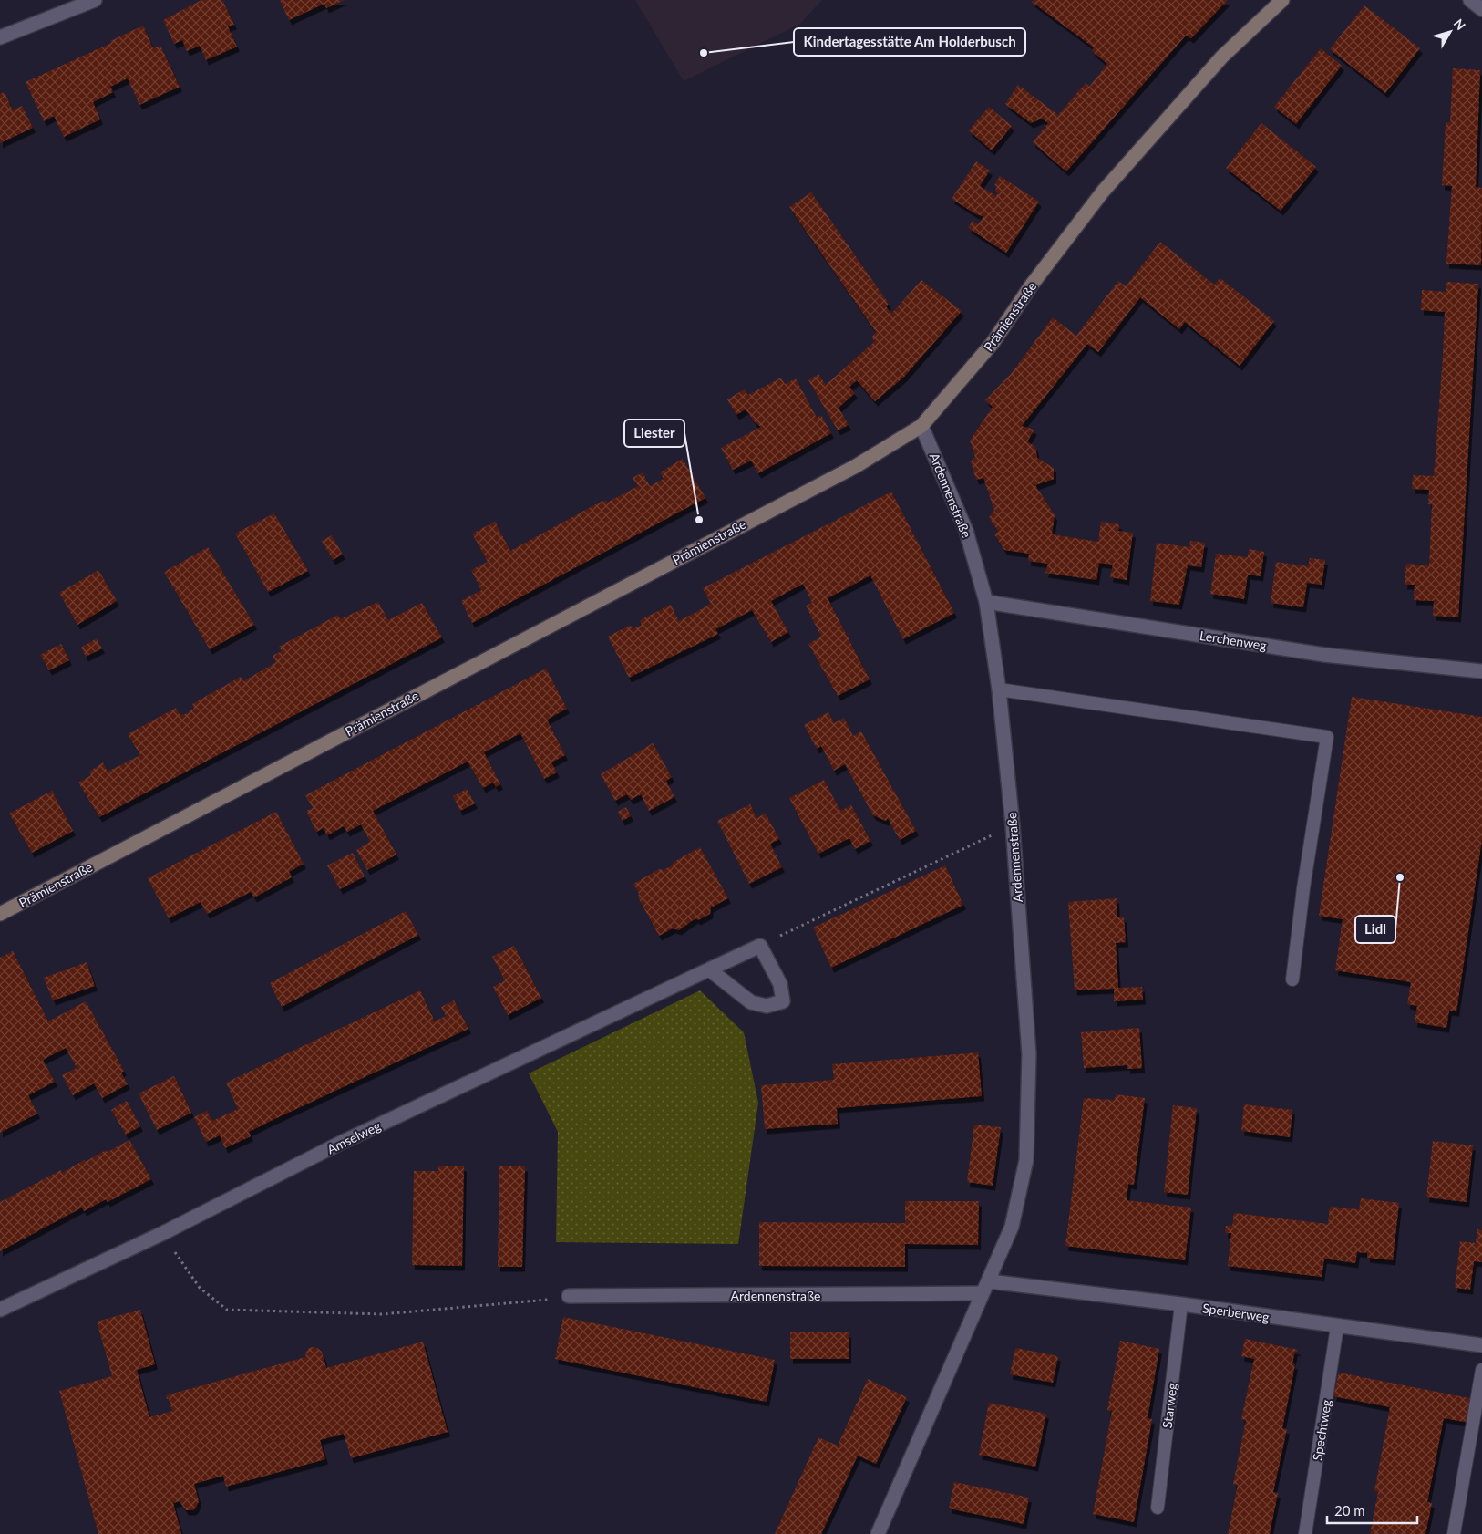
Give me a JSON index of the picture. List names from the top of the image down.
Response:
{
  "streets": {
    "street": [
      "Prämienstraße",
      "Ardennenstraße",
      "Lerchenweg",
      "Amselweg",
      "Sperberweg"
    ],
    "lane": ["Starweg", "Spechtweg"]
  },
  "crossings": [
    ["Prämienstraße", "Ardennenstraße"],
    ["Ardennenstraße", "Lerchenweg"],
    ["Ardennenstraße", "Sperberweg"],
    ["Sperberweg", "Starweg"],
    ["Sperberweg", "Spechtweg"]
  ],
  "places": ["Kindertagesstätte Am Holderbusch", "Liester", "Lidl"],
  "scale_bar": "20 m",
  "north": "top right"
}
